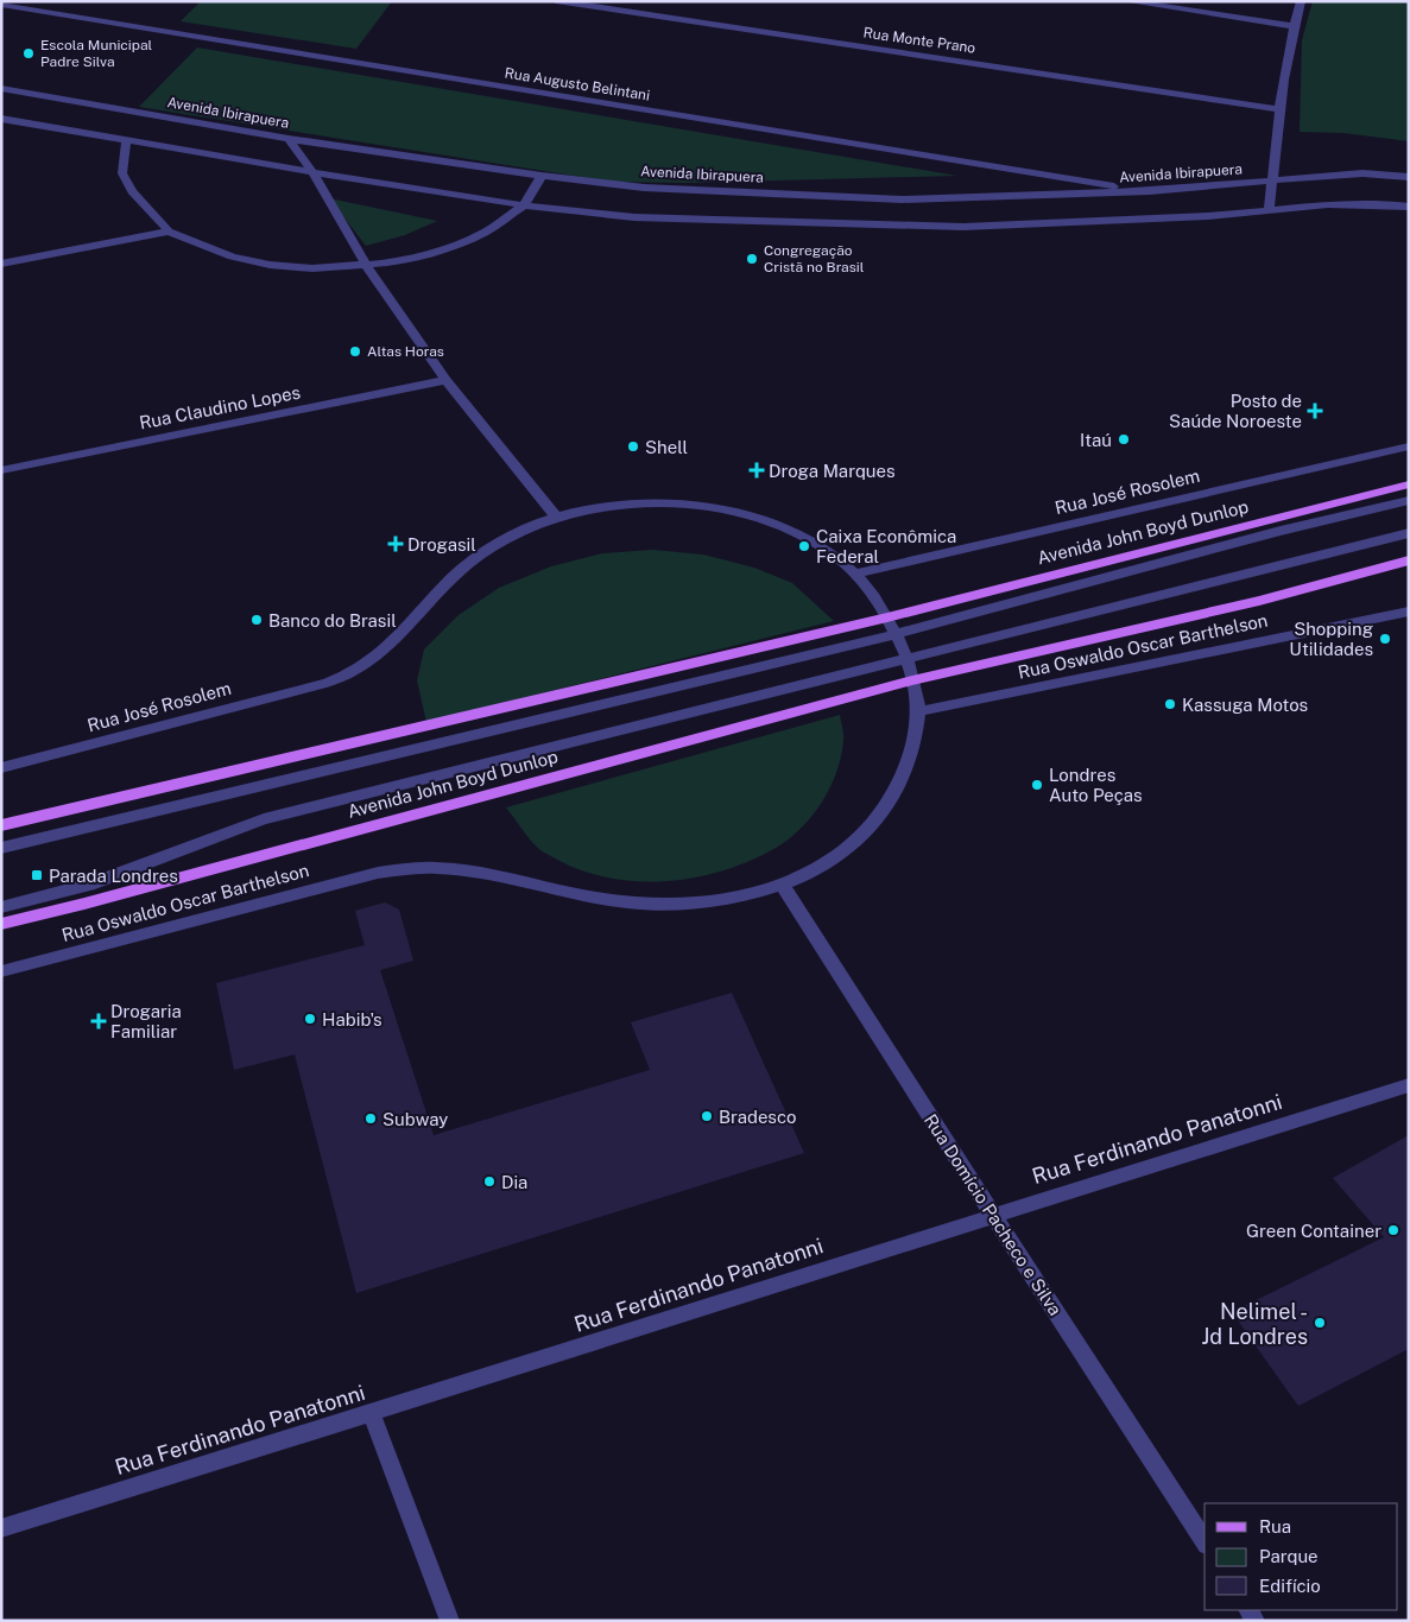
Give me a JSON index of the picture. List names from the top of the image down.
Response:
{
  "streets": {
    "main road": ["Avenida John Boyd Dunlop"],
    "street": [
      "Rua Monte Prano",
      "Rua Augusto Belintani",
      "Avenida Ibirapuera",
      "Rua Claudino Lopes",
      "Rua José Rosolem",
      "Rua Oswaldo Oscar Barthelson",
      "Rua Ferdinando Panatonni",
      "Rua Domício Pacheco e Silva"
    ]
  },
  "crossings": [
    ["Rua Augusto Belintani", "Avenida Ibirapuera"],
    ["Rua Oswaldo Oscar Barthelson", "Rua Domício Pacheco e Silva"],
    ["Rua Ferdinando Panatonni", "Rua Domício Pacheco e Silva"]
  ],
  "places": {
    "other": [
      "Escola Municipal Padre Silva",
      "Congregação Cristã no Brasil",
      "Altas Horas",
      "Itaú",
      "Shell",
      "Caixa Econômica Federal",
      "Banco do Brasil",
      "Shopping Utilidades",
      "Kassuga Motos",
      "Londres Auto Peças",
      "Habib's",
      "Bradesco",
      "Subway",
      "Dia",
      "Green Container",
      "Nelimel - Jd Londres"
    ],
    "health": [
      "Posto de Saúde Noroeste",
      "Droga Marques",
      "Drogasil",
      "Drogaria Familiar"
    ],
    "transit": ["Parada Londres"]
  },
  "legend": ["Rua", "Parque", "Edifício"]
}
